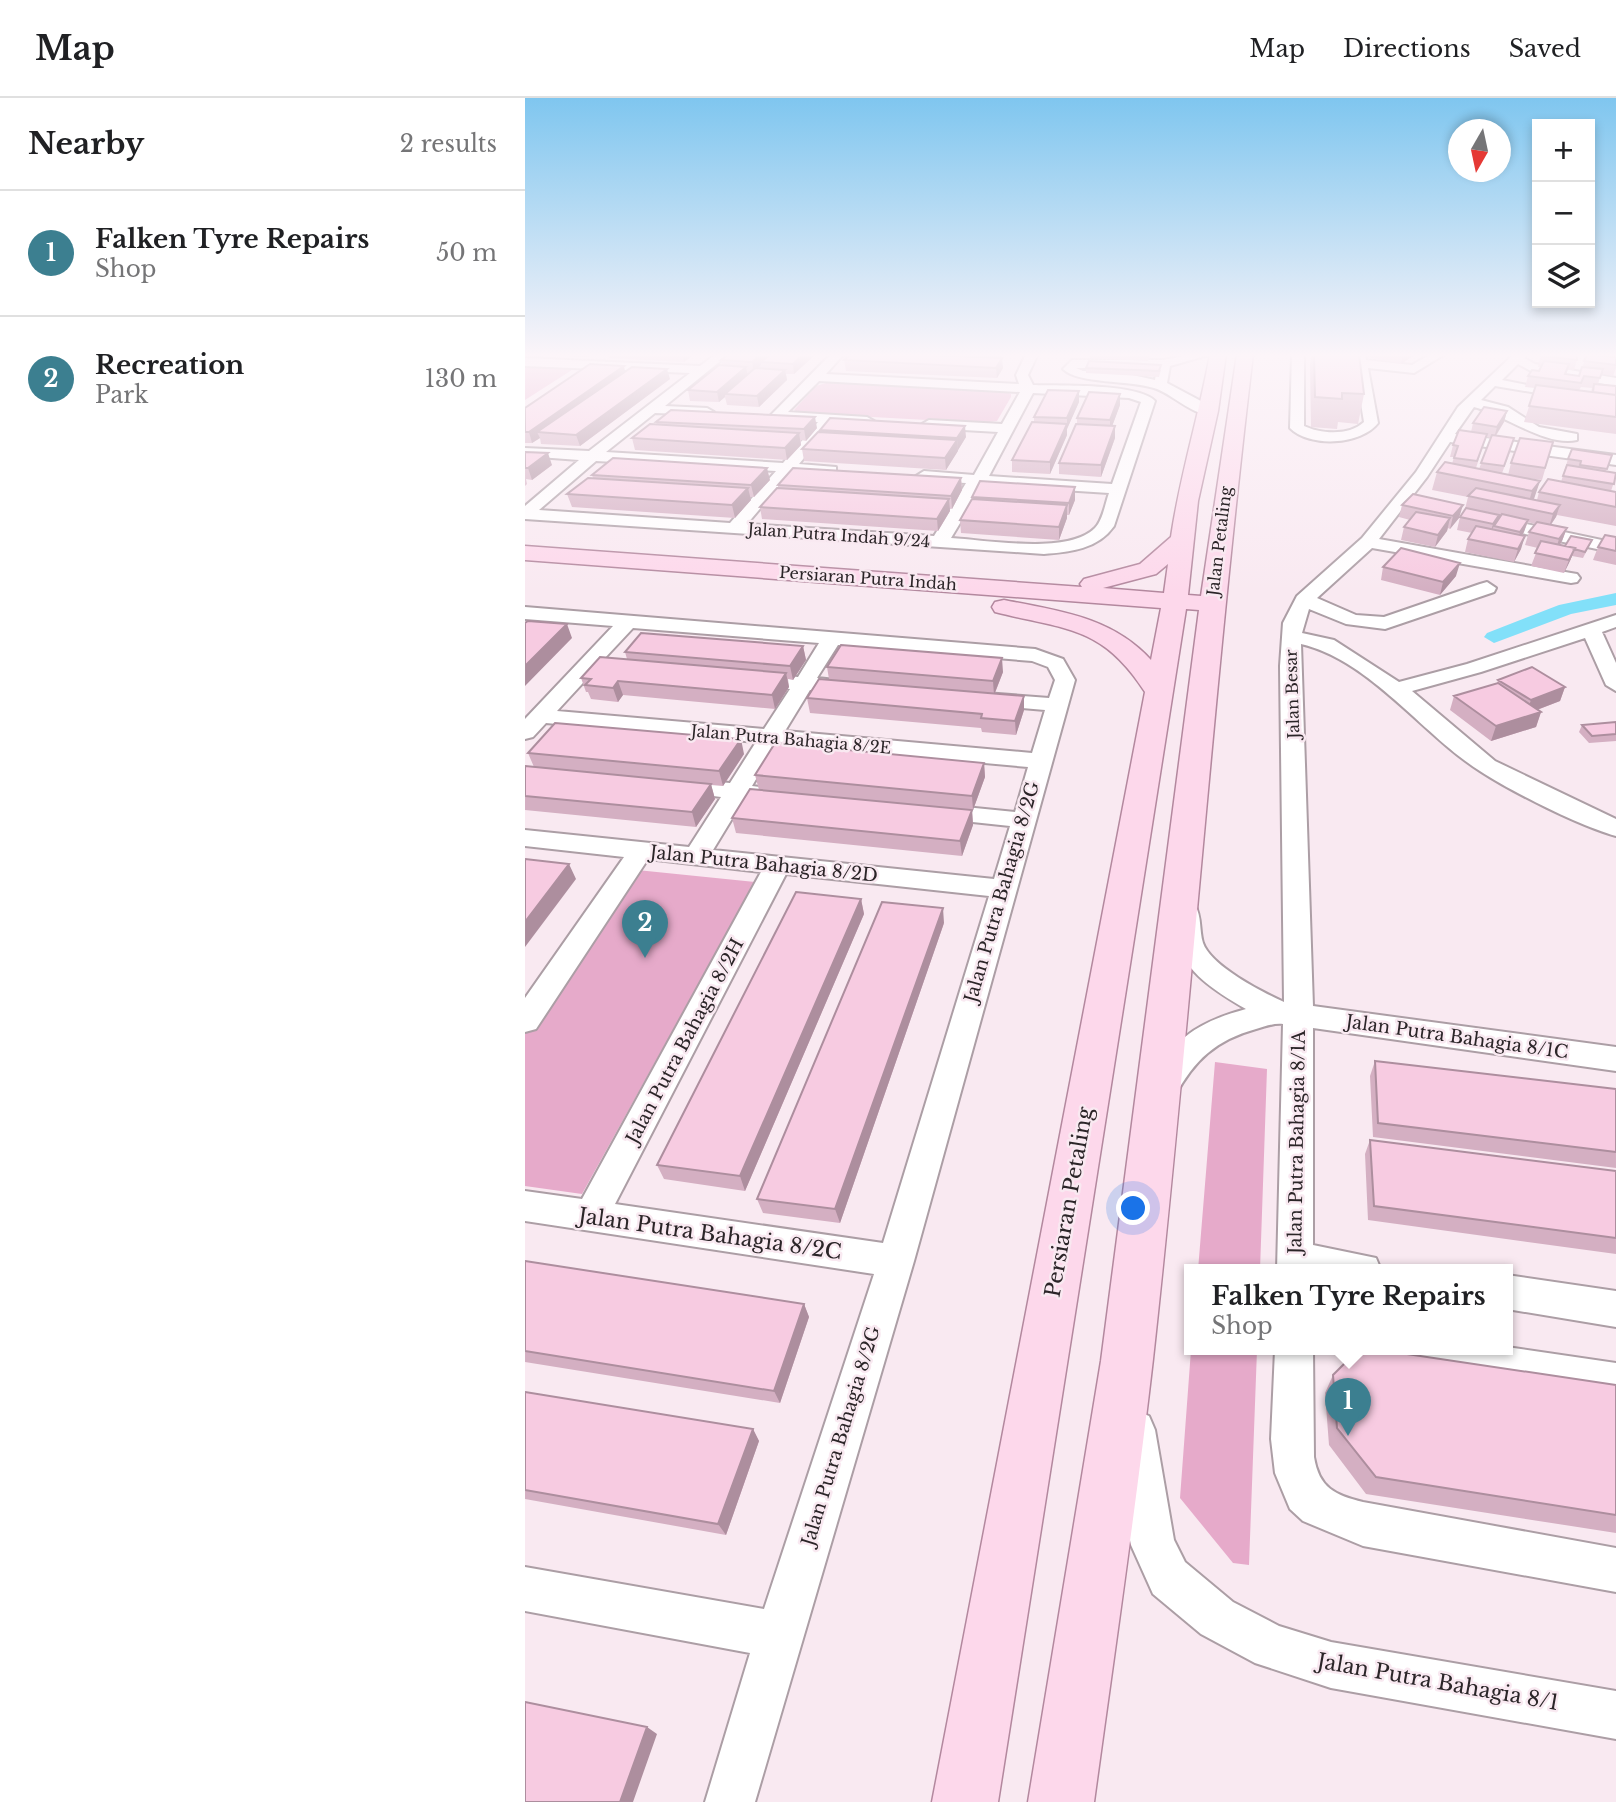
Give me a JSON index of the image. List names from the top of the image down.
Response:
{
  "streets": {
    "main road": ["Jalan Petaling", "Persiaran Putra Indah", "Persiaran Petaling"],
    "street": [
      "Jalan Putra Indah 9/24",
      "Jalan Besar",
      "Jalan Putra Bahagia 8/2E",
      "Jalan Putra Bahagia 8/2D",
      "Jalan Putra Bahagia 8/2G",
      "Jalan Putra Bahagia 8/1C",
      "Jalan Putra Bahagia 8/2H",
      "Jalan Putra Bahagia 8/1A",
      "Jalan Putra Bahagia 8/2C",
      "Jalan Putra Bahagia 8/1"
    ]
  },
  "crossings": [
    ["Jalan Petaling", "Persiaran Putra Indah"],
    ["Jalan Petaling", "Persiaran Petaling"],
    ["Persiaran Putra Indah", "Persiaran Petaling"],
    ["Jalan Besar", "Jalan Putra Bahagia 8/1C"],
    ["Jalan Besar", "Jalan Putra Bahagia 8/1A"],
    ["Jalan Putra Bahagia 8/2E", "Jalan Putra Bahagia 8/2G"],
    ["Jalan Putra Bahagia 8/2D", "Jalan Putra Bahagia 8/2G"],
    ["Jalan Putra Bahagia 8/2D", "Jalan Putra Bahagia 8/2H"],
    ["Jalan Putra Bahagia 8/2G", "Jalan Putra Bahagia 8/2C"],
    ["Jalan Putra Bahagia 8/1C", "Jalan Putra Bahagia 8/1A"],
    ["Jalan Putra Bahagia 8/2H", "Jalan Putra Bahagia 8/2C"]
  ],
  "north": "bottom",
  "page": {
    "header": "Map",
    "nav": ["Map", "Directions", "Saved"],
    "heading": ["Nearby", "2 results"],
    "map_buttons": ["+", "−"],
    "list": [
      {
        "mark": "1",
        "name": "Falken Tyre Repairs",
        "note": "Shop",
        "value": "50 m"
      },
      {
        "mark": "2",
        "name": "Recreation",
        "note": "Park",
        "value": "130 m"
      }
    ],
    "pins": ["2", "1"],
    "popup": ["Falken Tyre Repairs", "Shop"]
  }
}
